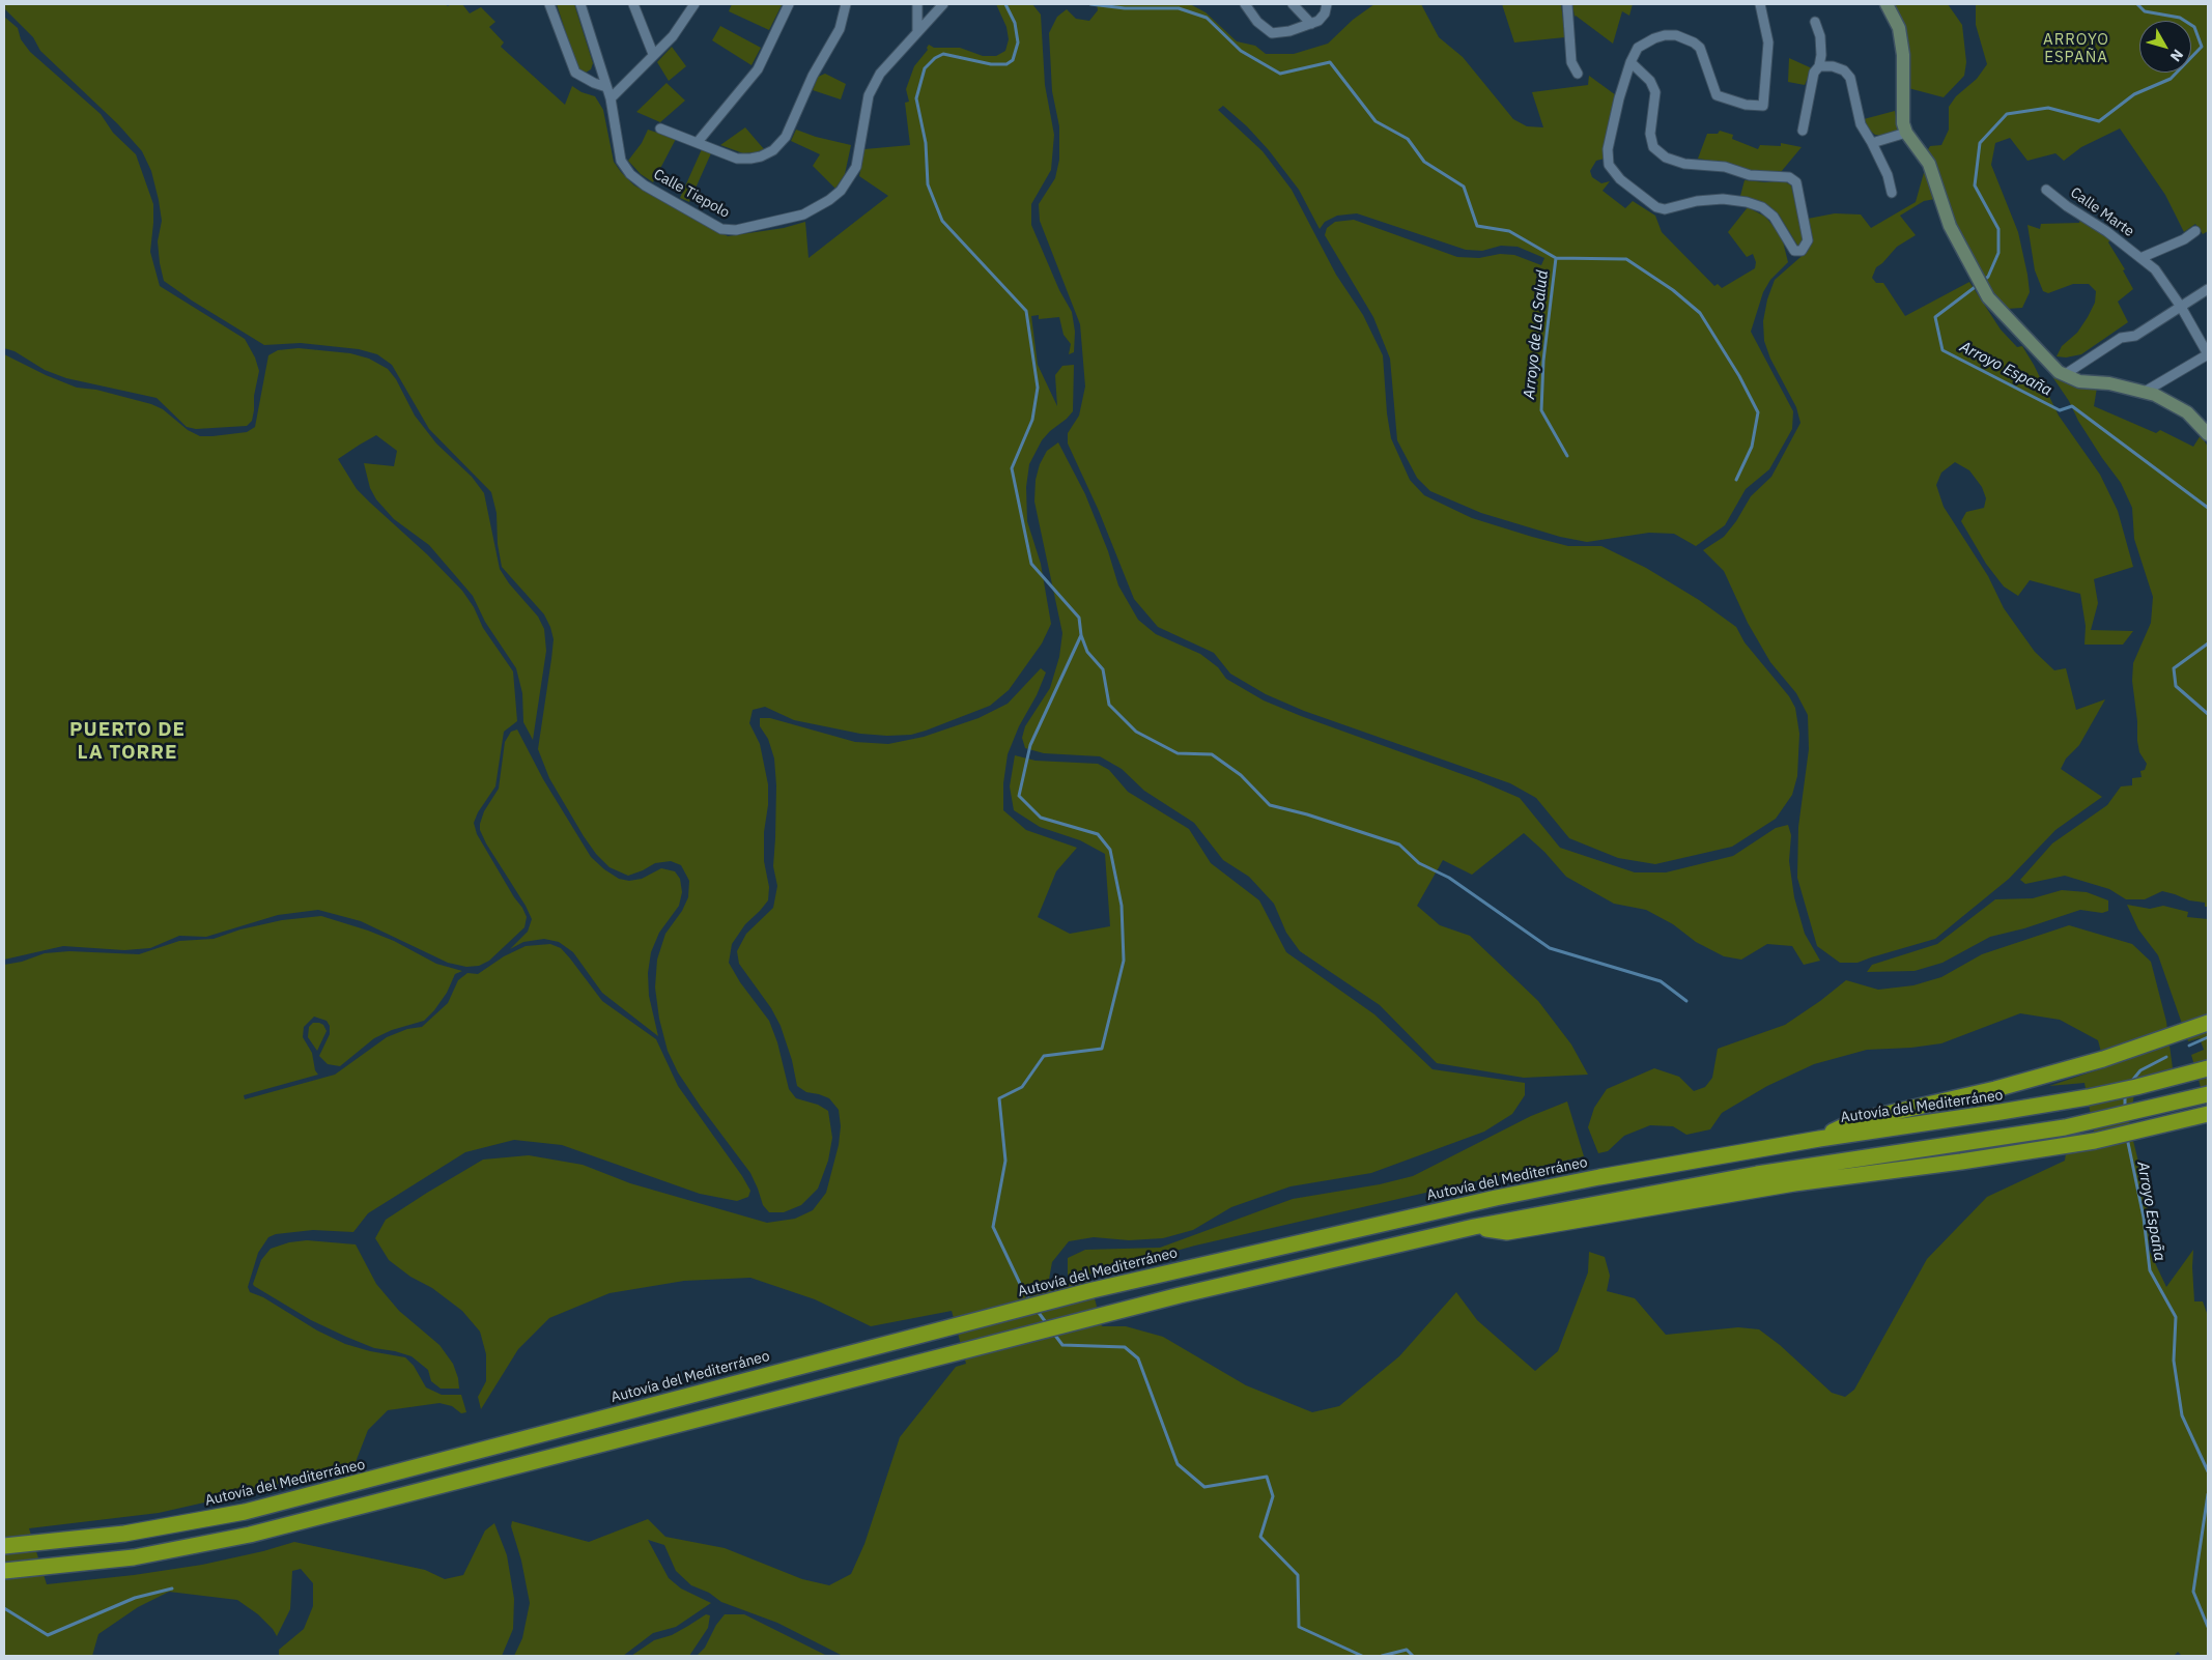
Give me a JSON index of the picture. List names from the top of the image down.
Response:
{
  "streets": {
    "highway": ["Autovía del Mediterráneo"],
    "street": ["Calle Tiepolo", "Calle Marte"]
  },
  "districts": ["ARROYO ESPAÑA", "PUERTO DE LA TORRE"],
  "water": ["Arroyo de La Salud", "Arroyo España"],
  "north": "bottom right"
}
